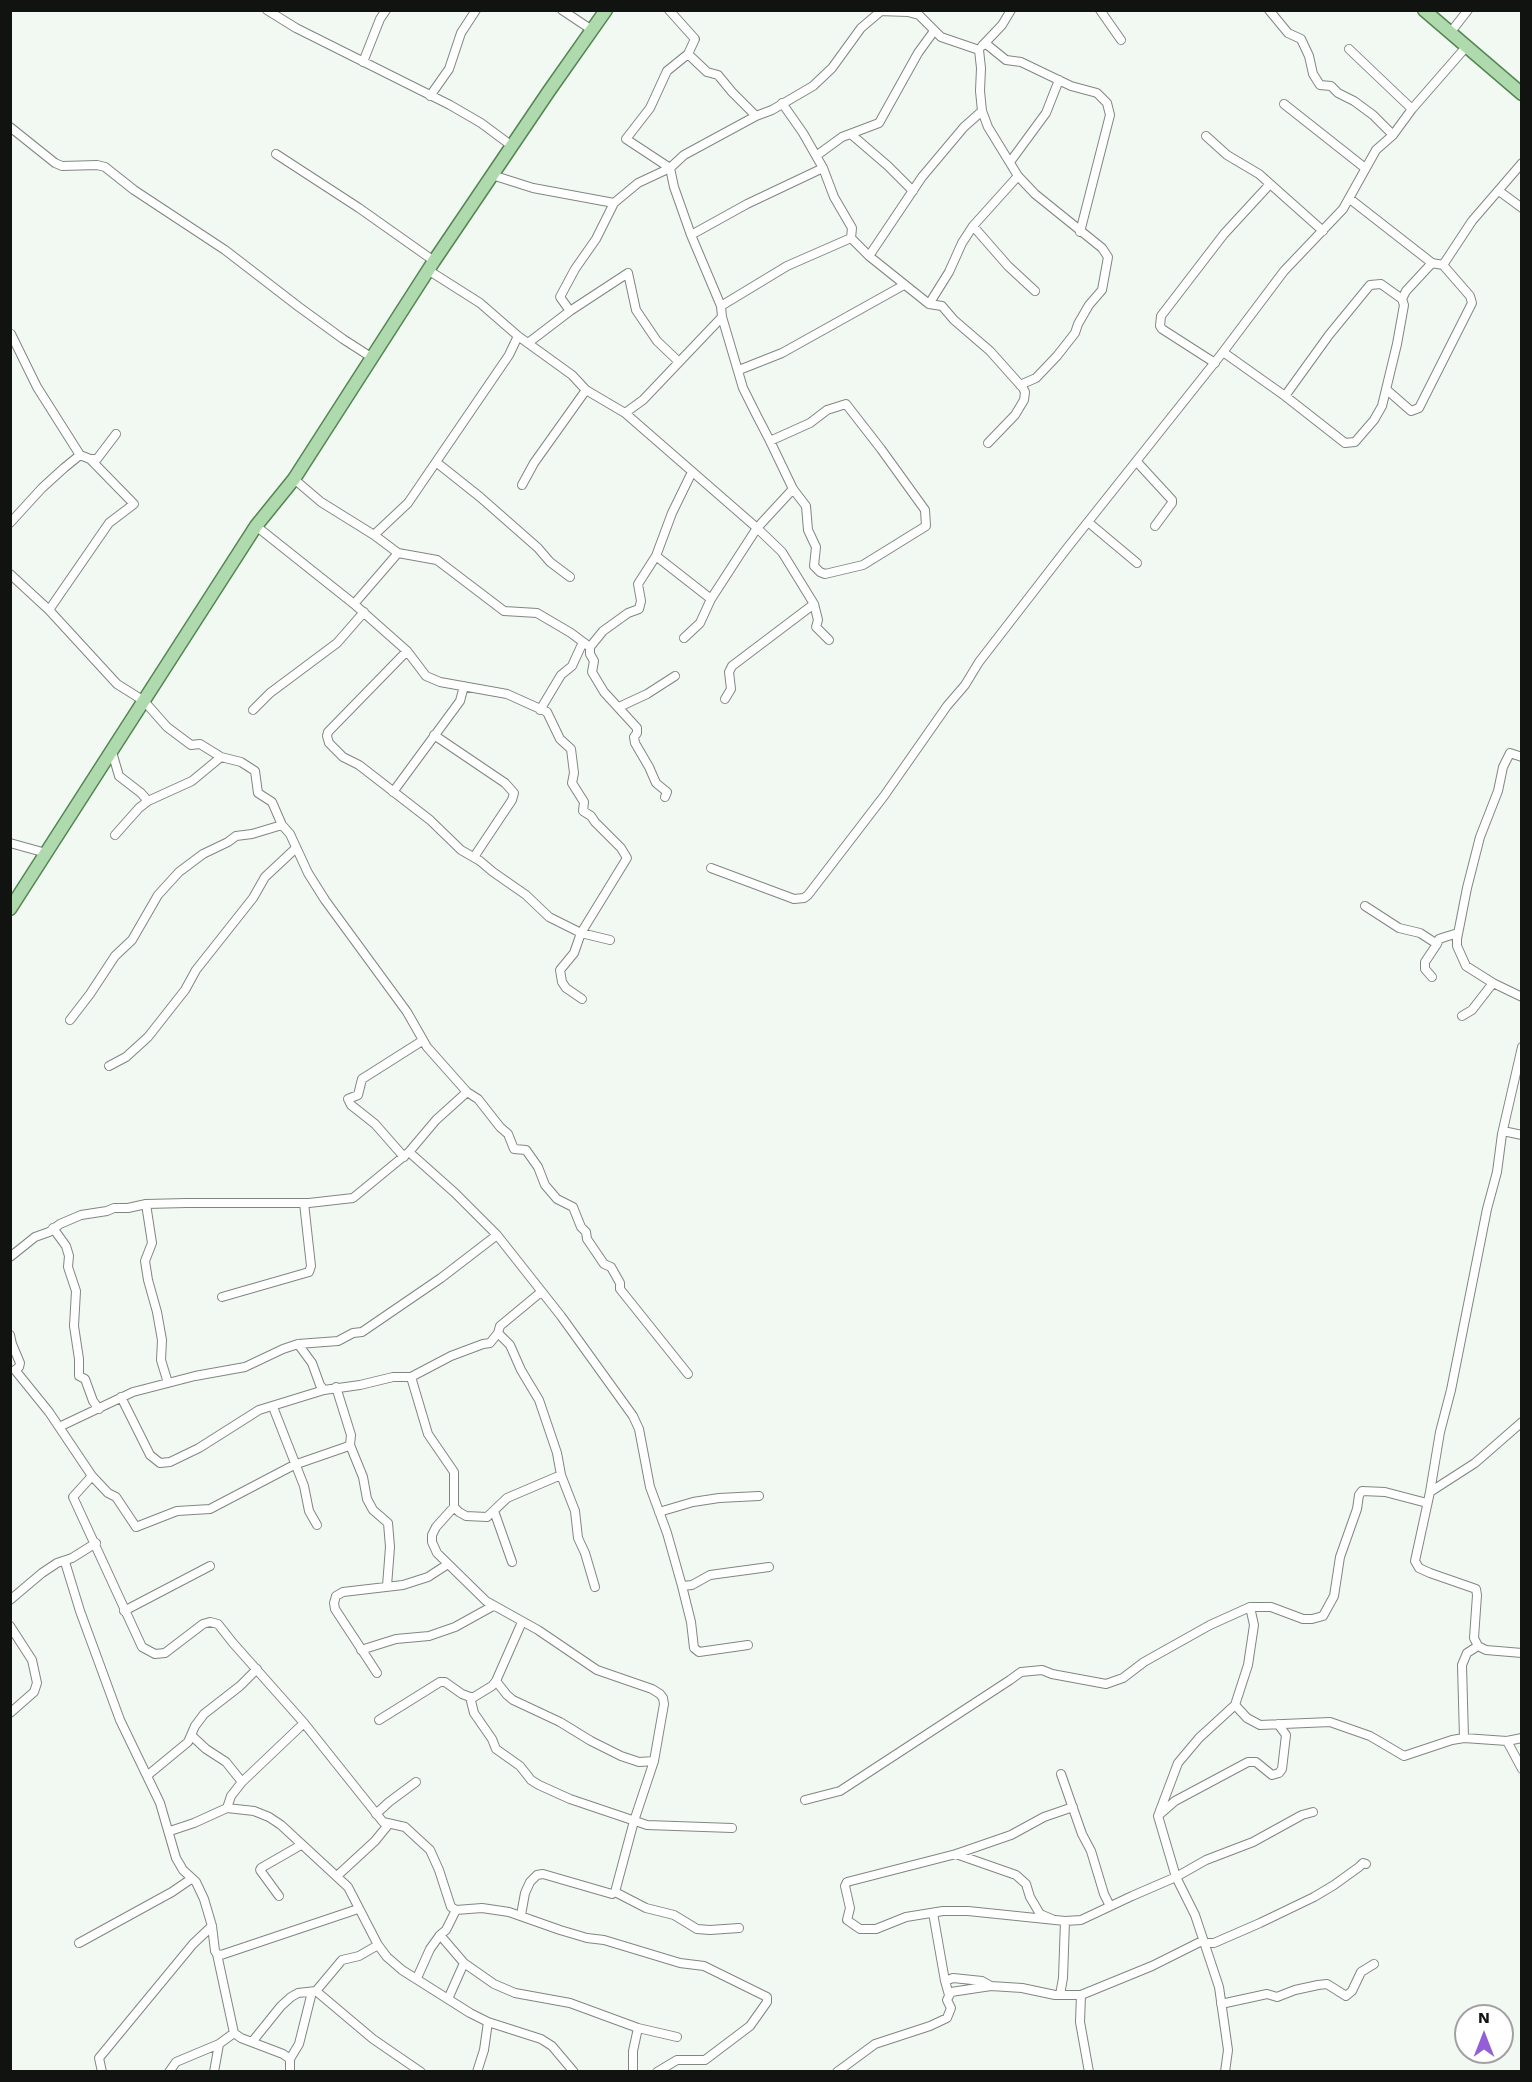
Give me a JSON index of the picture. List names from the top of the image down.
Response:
{
  "north": "top"
}
